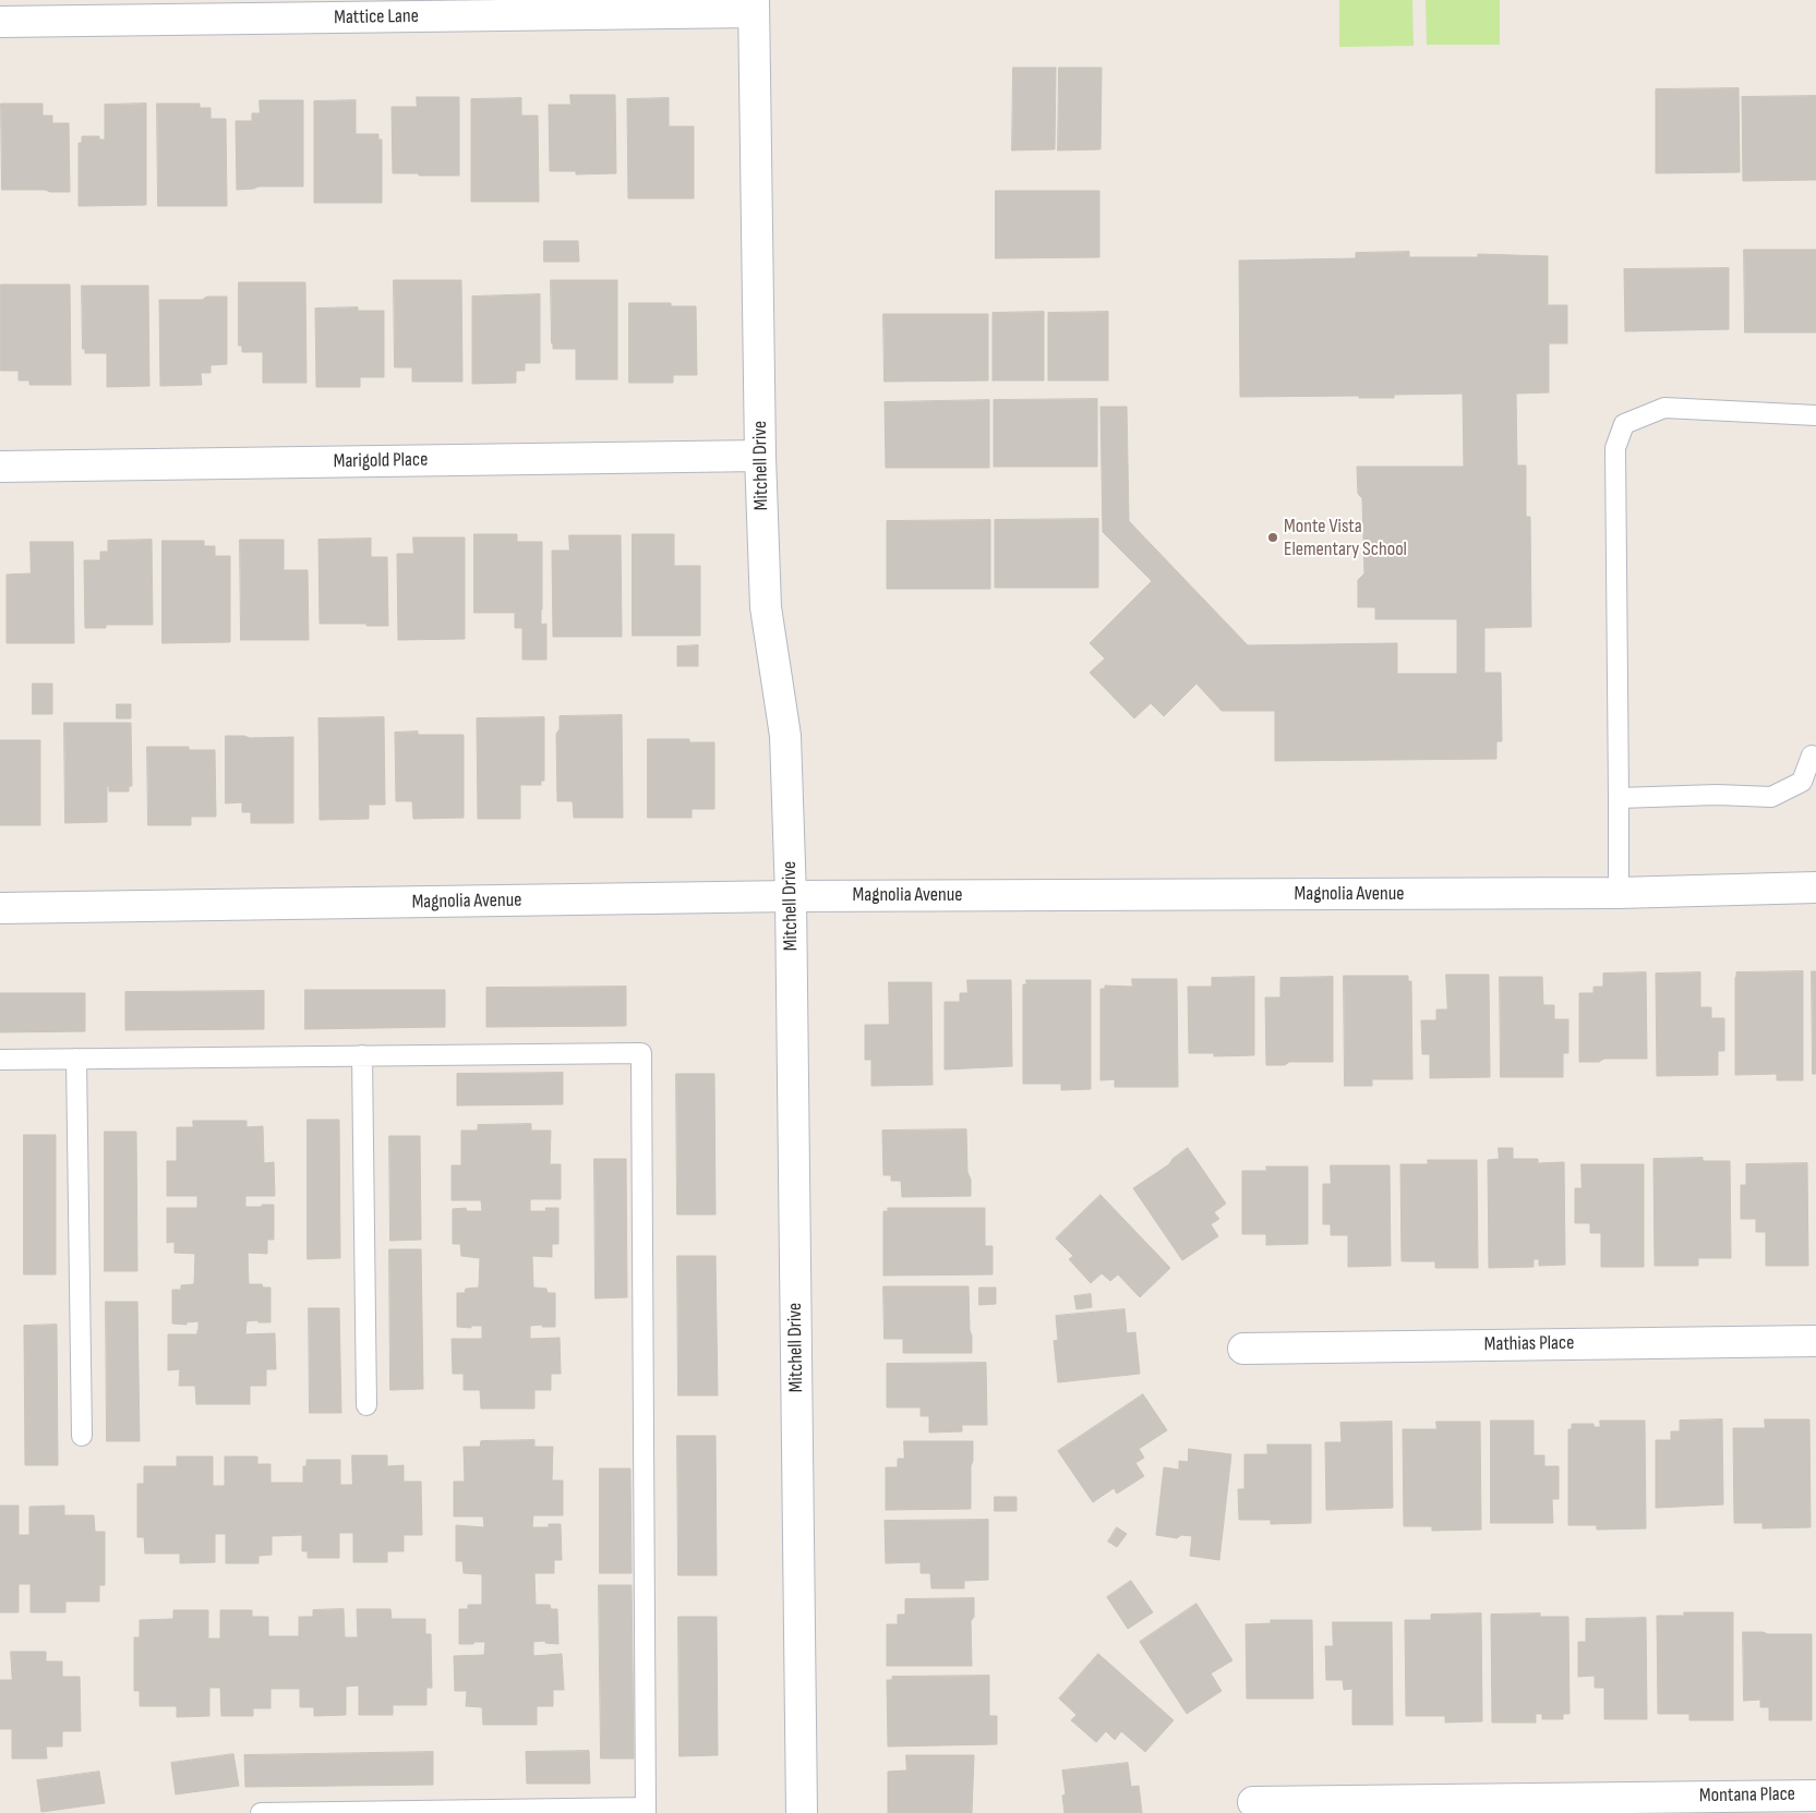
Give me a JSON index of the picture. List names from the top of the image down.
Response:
{
  "streets": {
    "street": [
      "Mattice Lane",
      "Marigold Place",
      "Mitchell Drive",
      "Magnolia Avenue",
      "Mathias Place",
      "Montana Place"
    ]
  },
  "crossings": [
    ["Mattice Lane", "Mitchell Drive"],
    ["Marigold Place", "Mitchell Drive"],
    ["Mitchell Drive", "Magnolia Avenue"]
  ],
  "places": ["Monte Vista Elementary School"]
}
